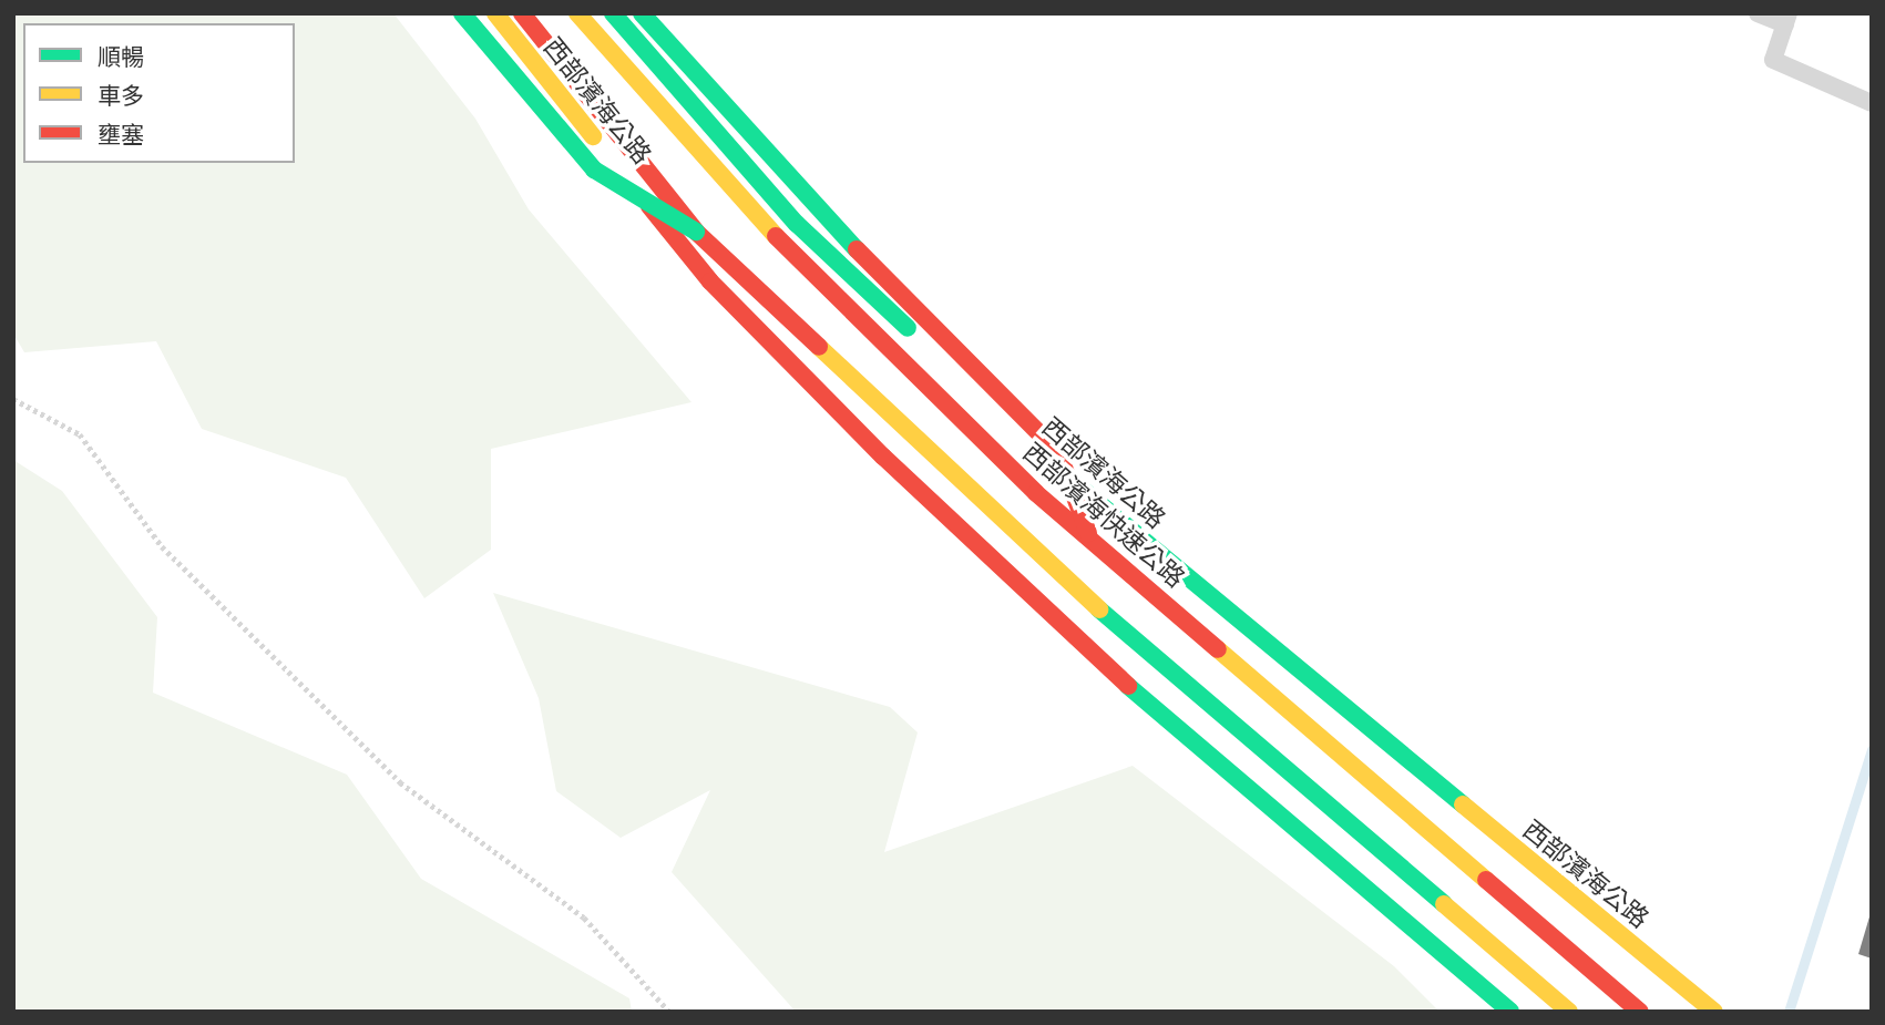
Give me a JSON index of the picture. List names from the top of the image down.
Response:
{
  "streets": {
    "main road": ["西部濱海公路", "西部濱海快速公路"]
  },
  "legend": ["順暢", "車多", "壅塞"]
}
